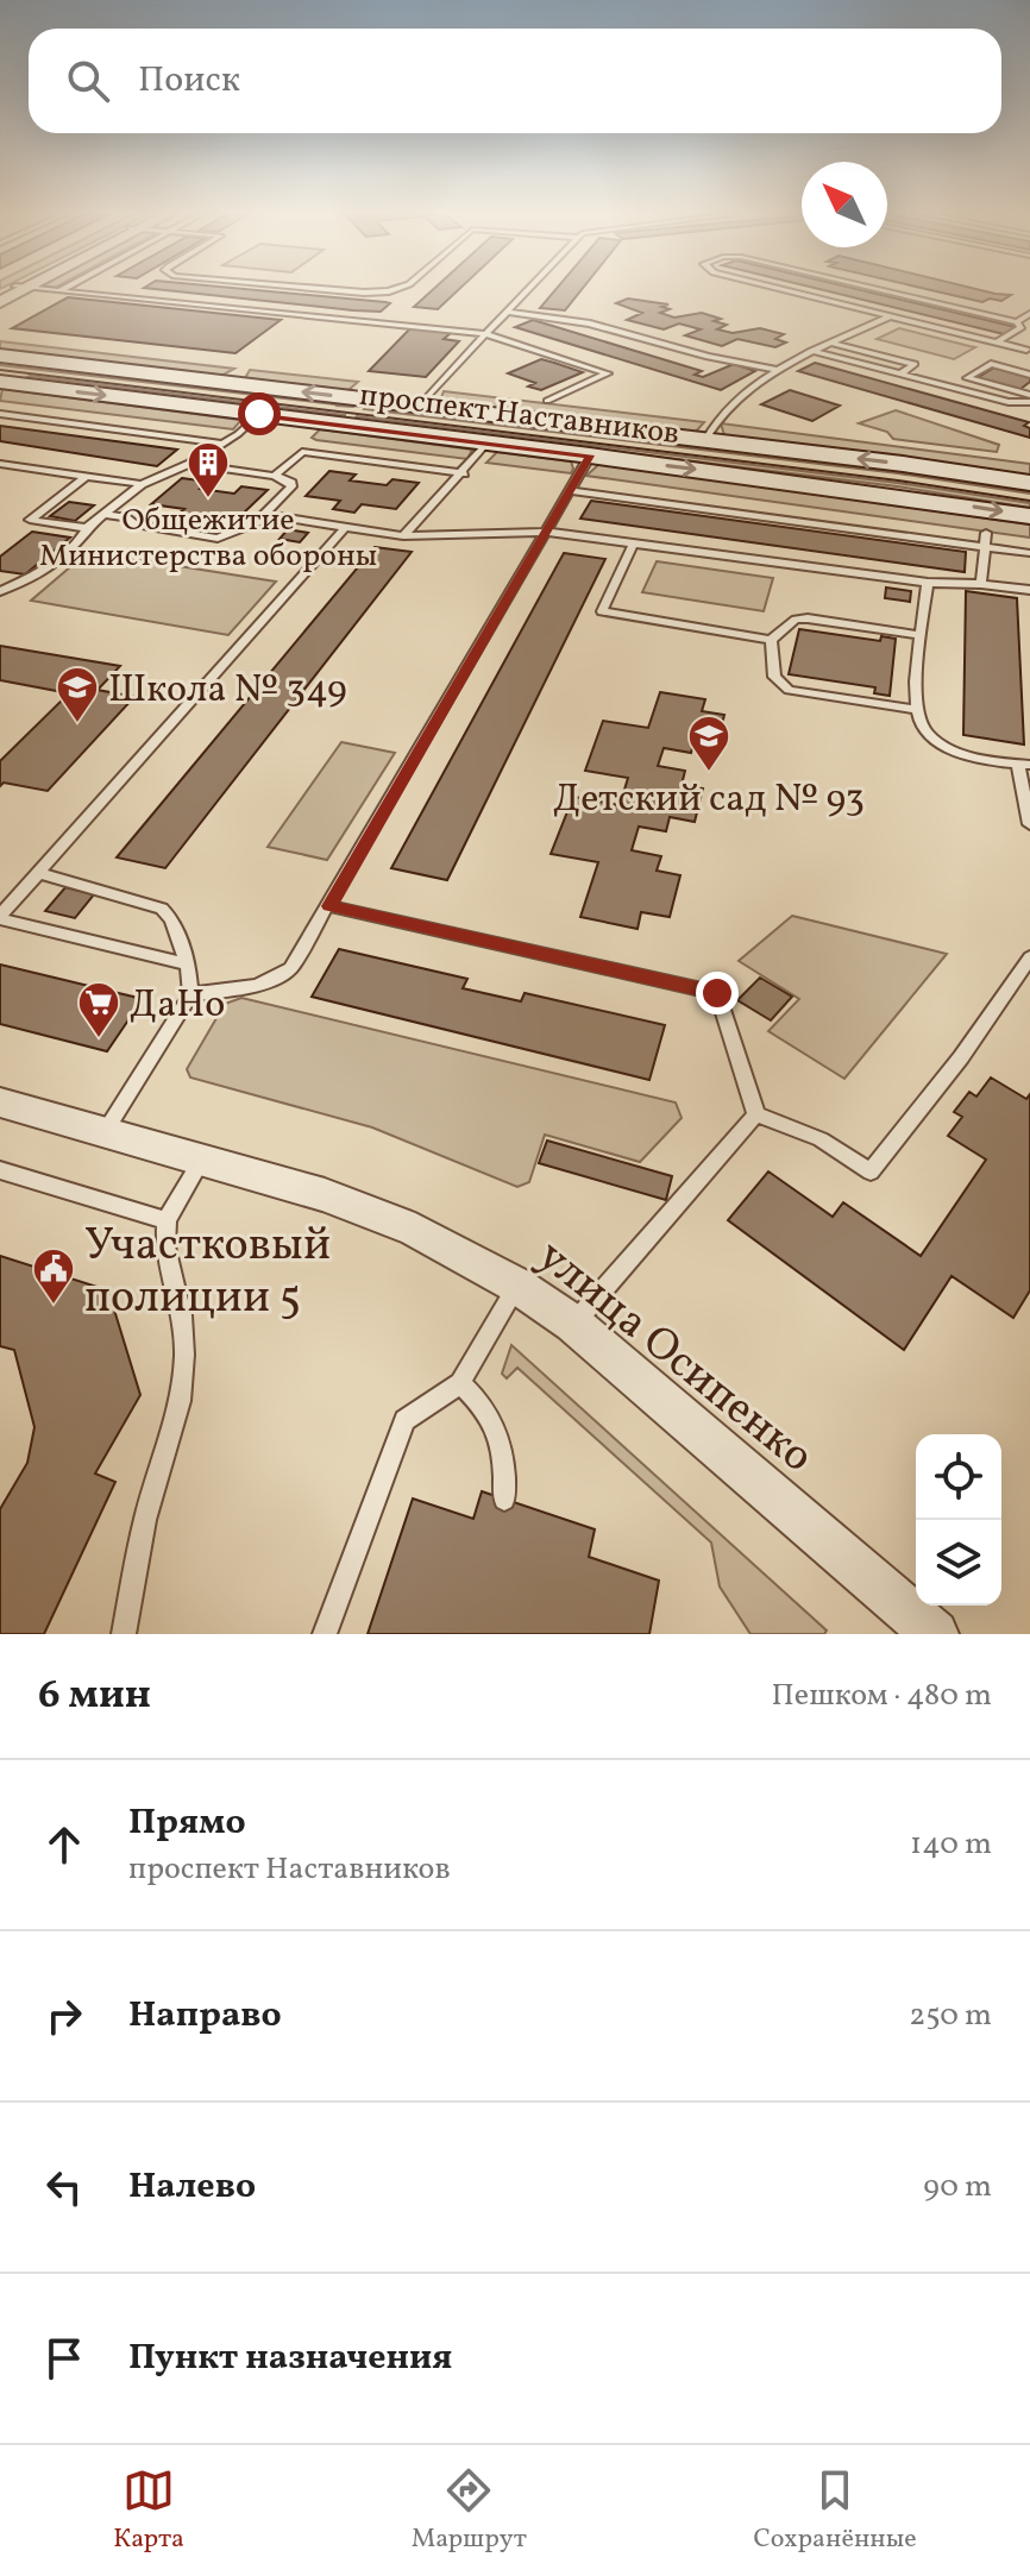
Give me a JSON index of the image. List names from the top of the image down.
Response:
{
  "streets": {
    "main road": ["проспект Наставников"],
    "street": ["улица Осипенко"]
  },
  "places": {
    "building": ["Общежитие Министерства обороны"],
    "school or university": ["Школа № 349", "Детский сад № 93"],
    "supermarket": ["ДаНо"],
    "public building": ["Участковый полиции 5"]
  },
  "north": "top left",
  "page": {
    "search": "Поиск",
    "heading": ["6 мин", "Пешком · 480 m"],
    "list": [
      ["Прямо", "проспект Наставников", "140 m"],
      ["Направо", "250 m"],
      ["Налево", "90 m"],
      "Пункт назначения"
    ],
    "nav": ["Карта", "Маршрут", "Сохранённые"]
  }
}
